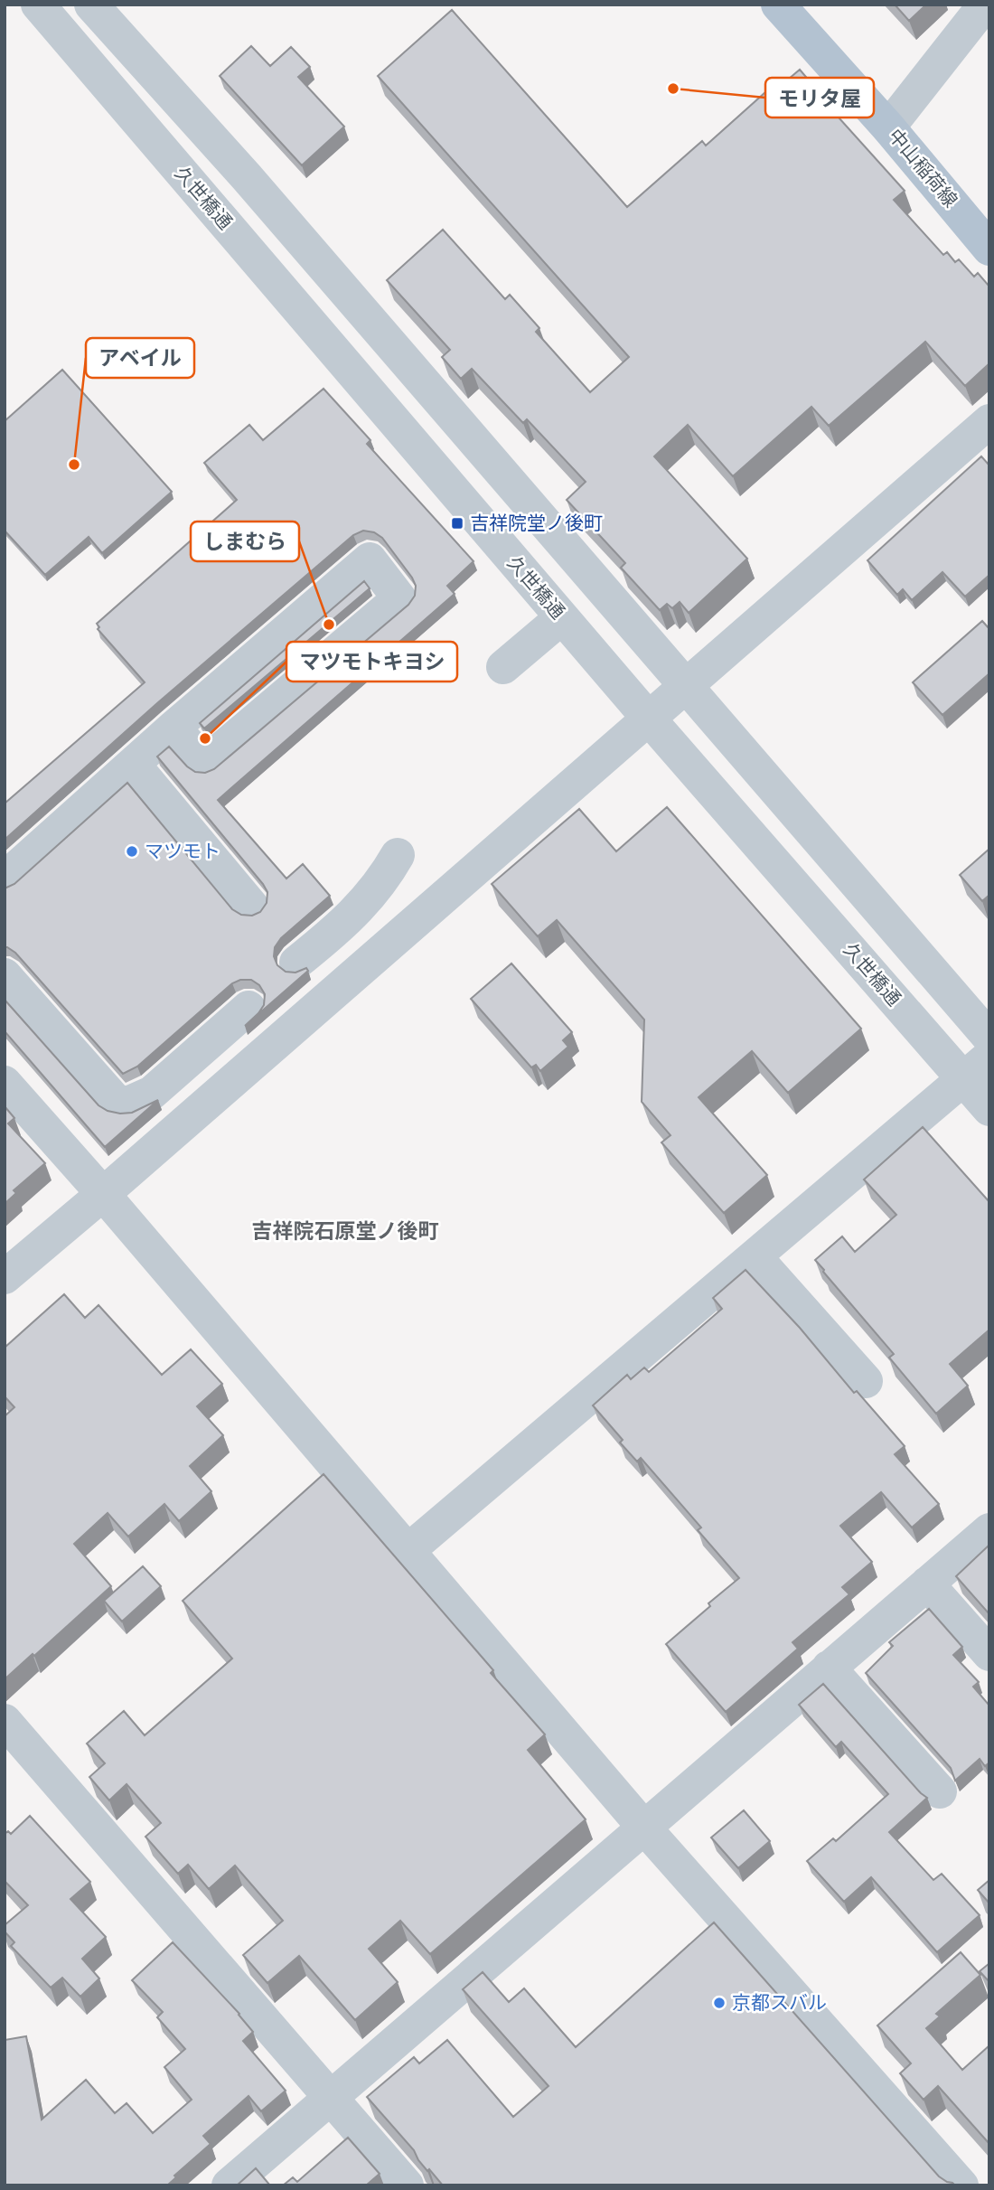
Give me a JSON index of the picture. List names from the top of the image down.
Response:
{
  "streets": {
    "main road": ["中山稲荷線"],
    "street": ["久世橋通"]
  },
  "districts": ["吉祥院石原堂ノ後町"],
  "places": {
    "other": [
      "モリタ屋",
      "アベイル",
      "しまむら",
      "マツモトキヨシ",
      "マツモト",
      "京都スバル"
    ],
    "transit": ["吉祥院堂ノ後町"]
  }
}
